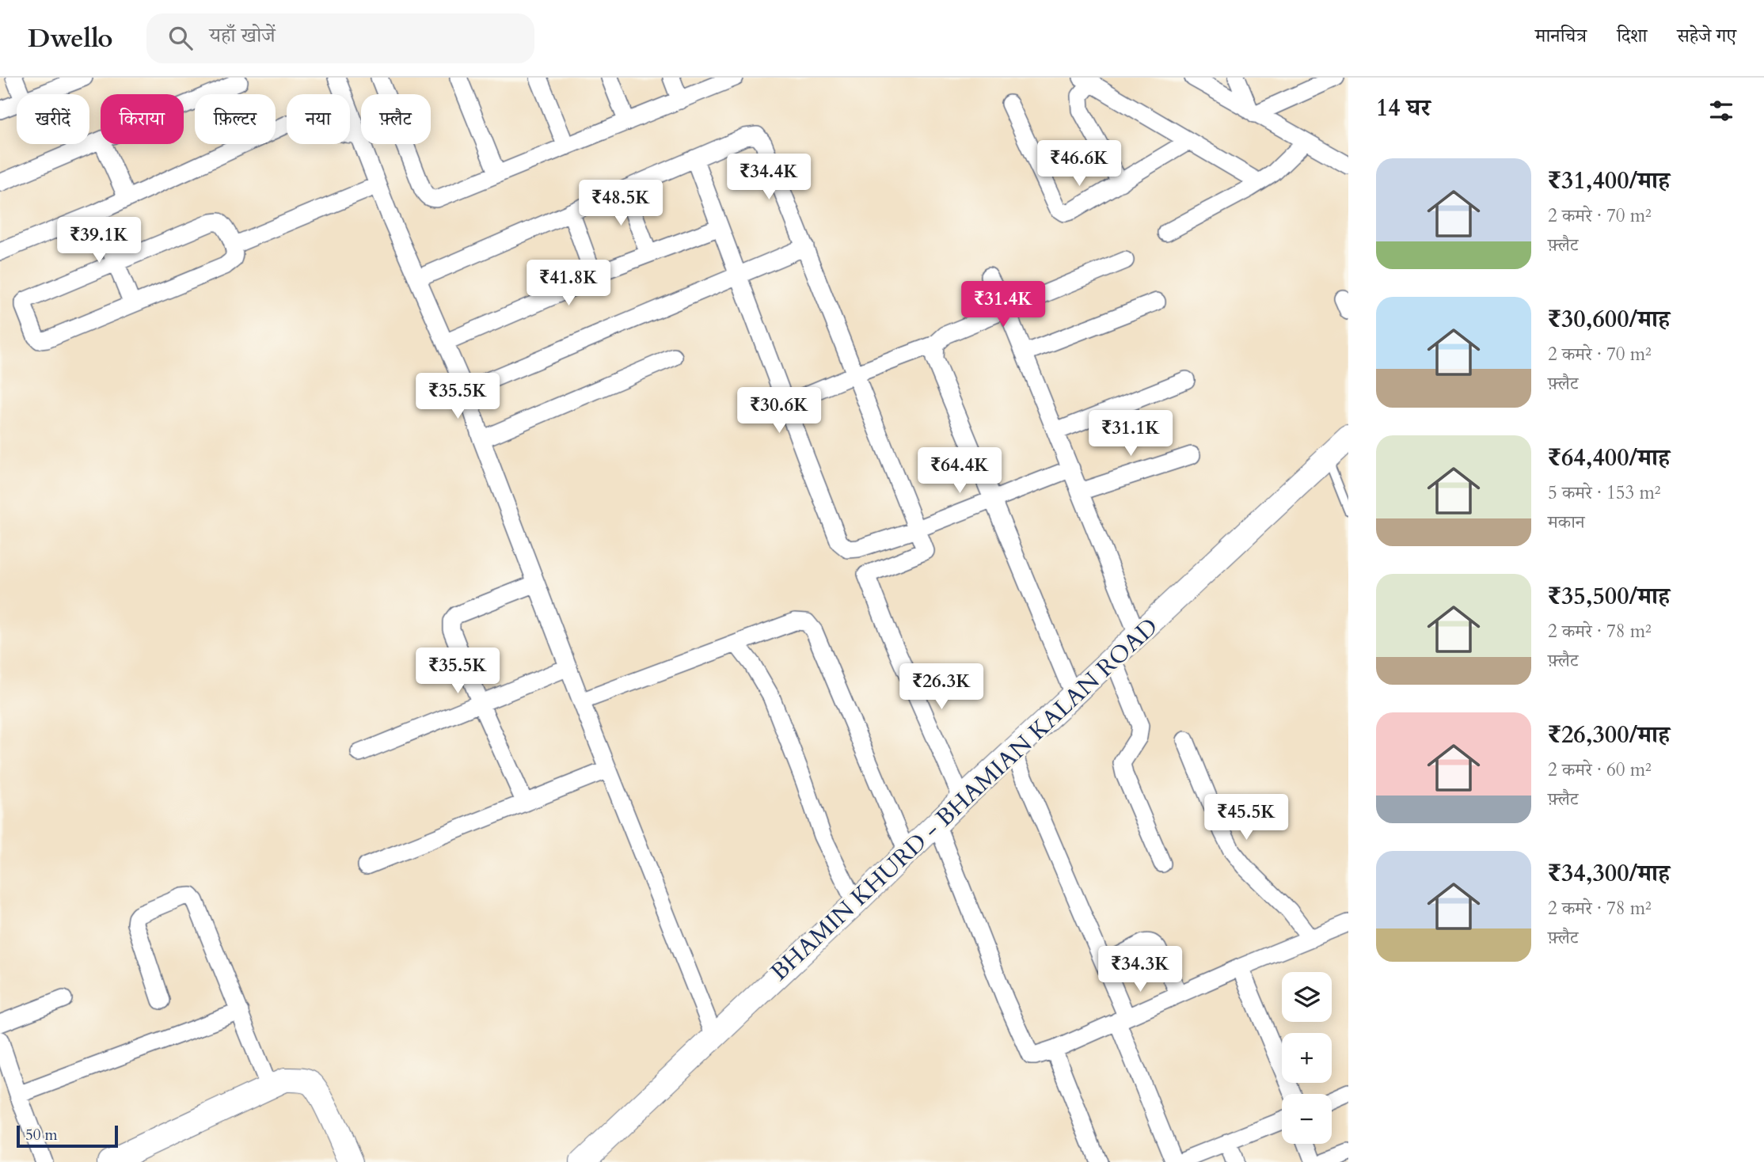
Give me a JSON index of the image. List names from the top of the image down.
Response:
{
  "streets": {
    "street": ["BHAMIN KHURD - BHAMIAN KALAN ROAD"]
  },
  "scale_bar": "50 m",
  "page": {
    "header": "Dwello",
    "search": "यहाँ खोजें",
    "nav": ["मानचित्र", "दिशा", "सहेजे गए"],
    "heading": "14 घर",
    "chip": [
      "खरीदें",
      "किराया",
      "फ़िल्टर",
      "नया",
      "फ़्लैट"
    ],
    "price": [
      "₹46.6K",
      "₹34.4K",
      "₹48.5K",
      "₹39.1K",
      "₹41.8K",
      "₹31.4K",
      "₹35.5K",
      "₹30.6K",
      "₹31.1K",
      "₹64.4K",
      "₹35.5K",
      "₹26.3K",
      "₹45.5K",
      "₹34.3K"
    ],
    "list": [
      {
        "name": "₹31,400/माह",
        "note": "2 कमरे · 70 m² · फ़्लैट"
      },
      {
        "name": "₹30,600/माह",
        "note": "2 कमरे · 70 m² · फ़्लैट"
      },
      {
        "name": "₹64,400/माह",
        "note": "5 कमरे · 153 m² · मकान"
      },
      {
        "name": "₹35,500/माह",
        "note": "2 कमरे · 78 m² · फ़्लैट"
      },
      {
        "name": "₹26,300/माह",
        "note": "2 कमरे · 60 m² · फ़्लैट"
      },
      {
        "name": "₹34,300/माह",
        "note": "2 कमरे · 78 m² · फ़्लैट"
      }
    ],
    "map_buttons": ["+", "−"],
    "scale": "50 m"
  }
}
